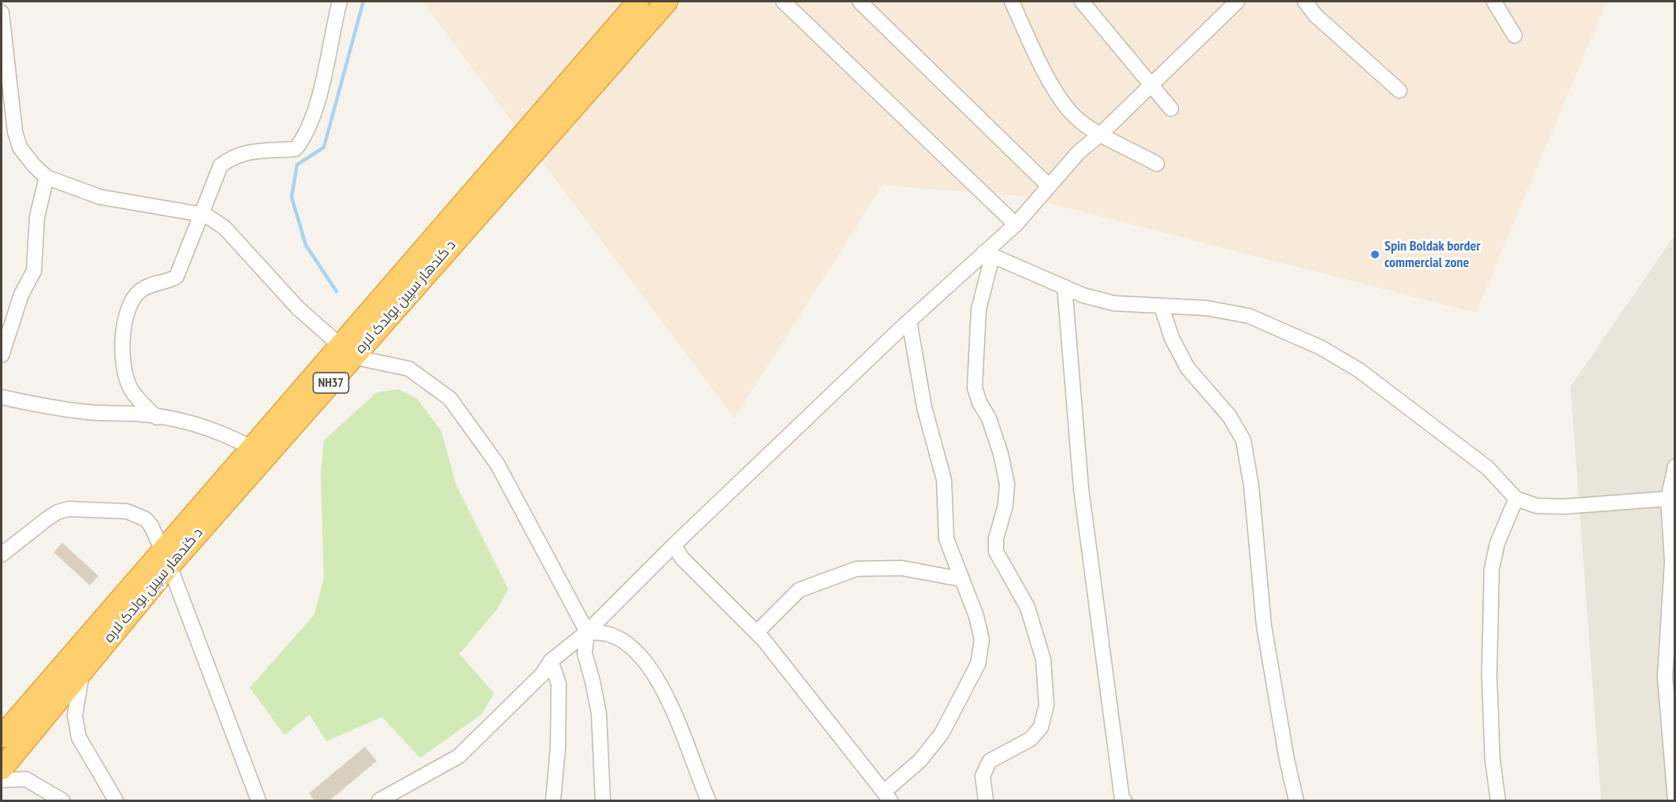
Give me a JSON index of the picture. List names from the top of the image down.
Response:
{
  "streets": {
    "highway": ["د کندهار سپین بولدک لاره", "NH37"]
  },
  "places": ["Spin Boldak border commercial zone"]
}
